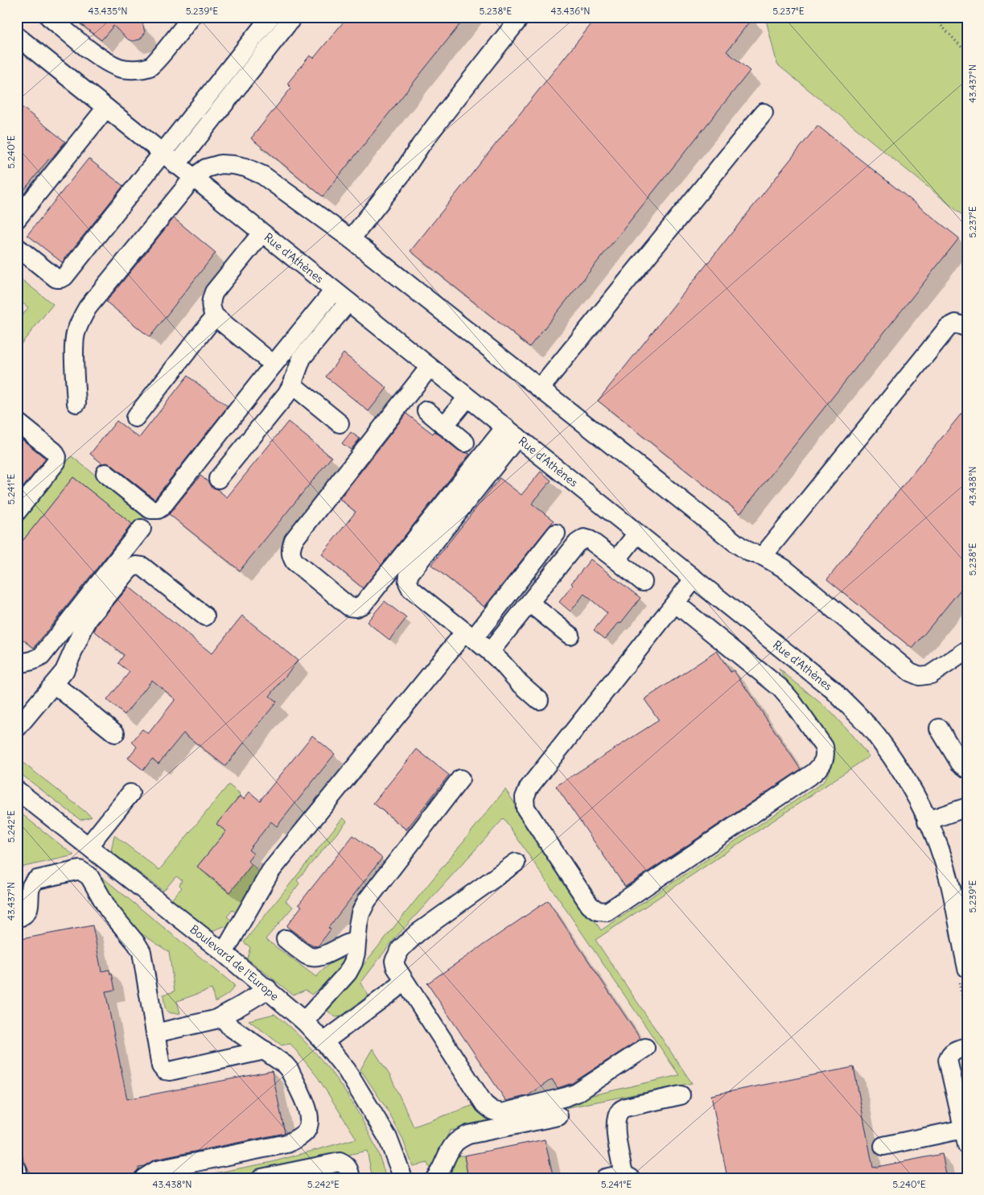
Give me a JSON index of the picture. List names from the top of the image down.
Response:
{
  "streets": {
    "street": ["Rue d'Athènes", "Boulevard de l'Europe"]
  },
  "coordinates": [
    "43.435°N",
    "5.239°E",
    "5.238°E",
    "43.436°N",
    "5.237°E",
    "43.437°N",
    "5.240°E",
    "43.438°N",
    "5.241°E",
    "5.242°E"
  ]
}
